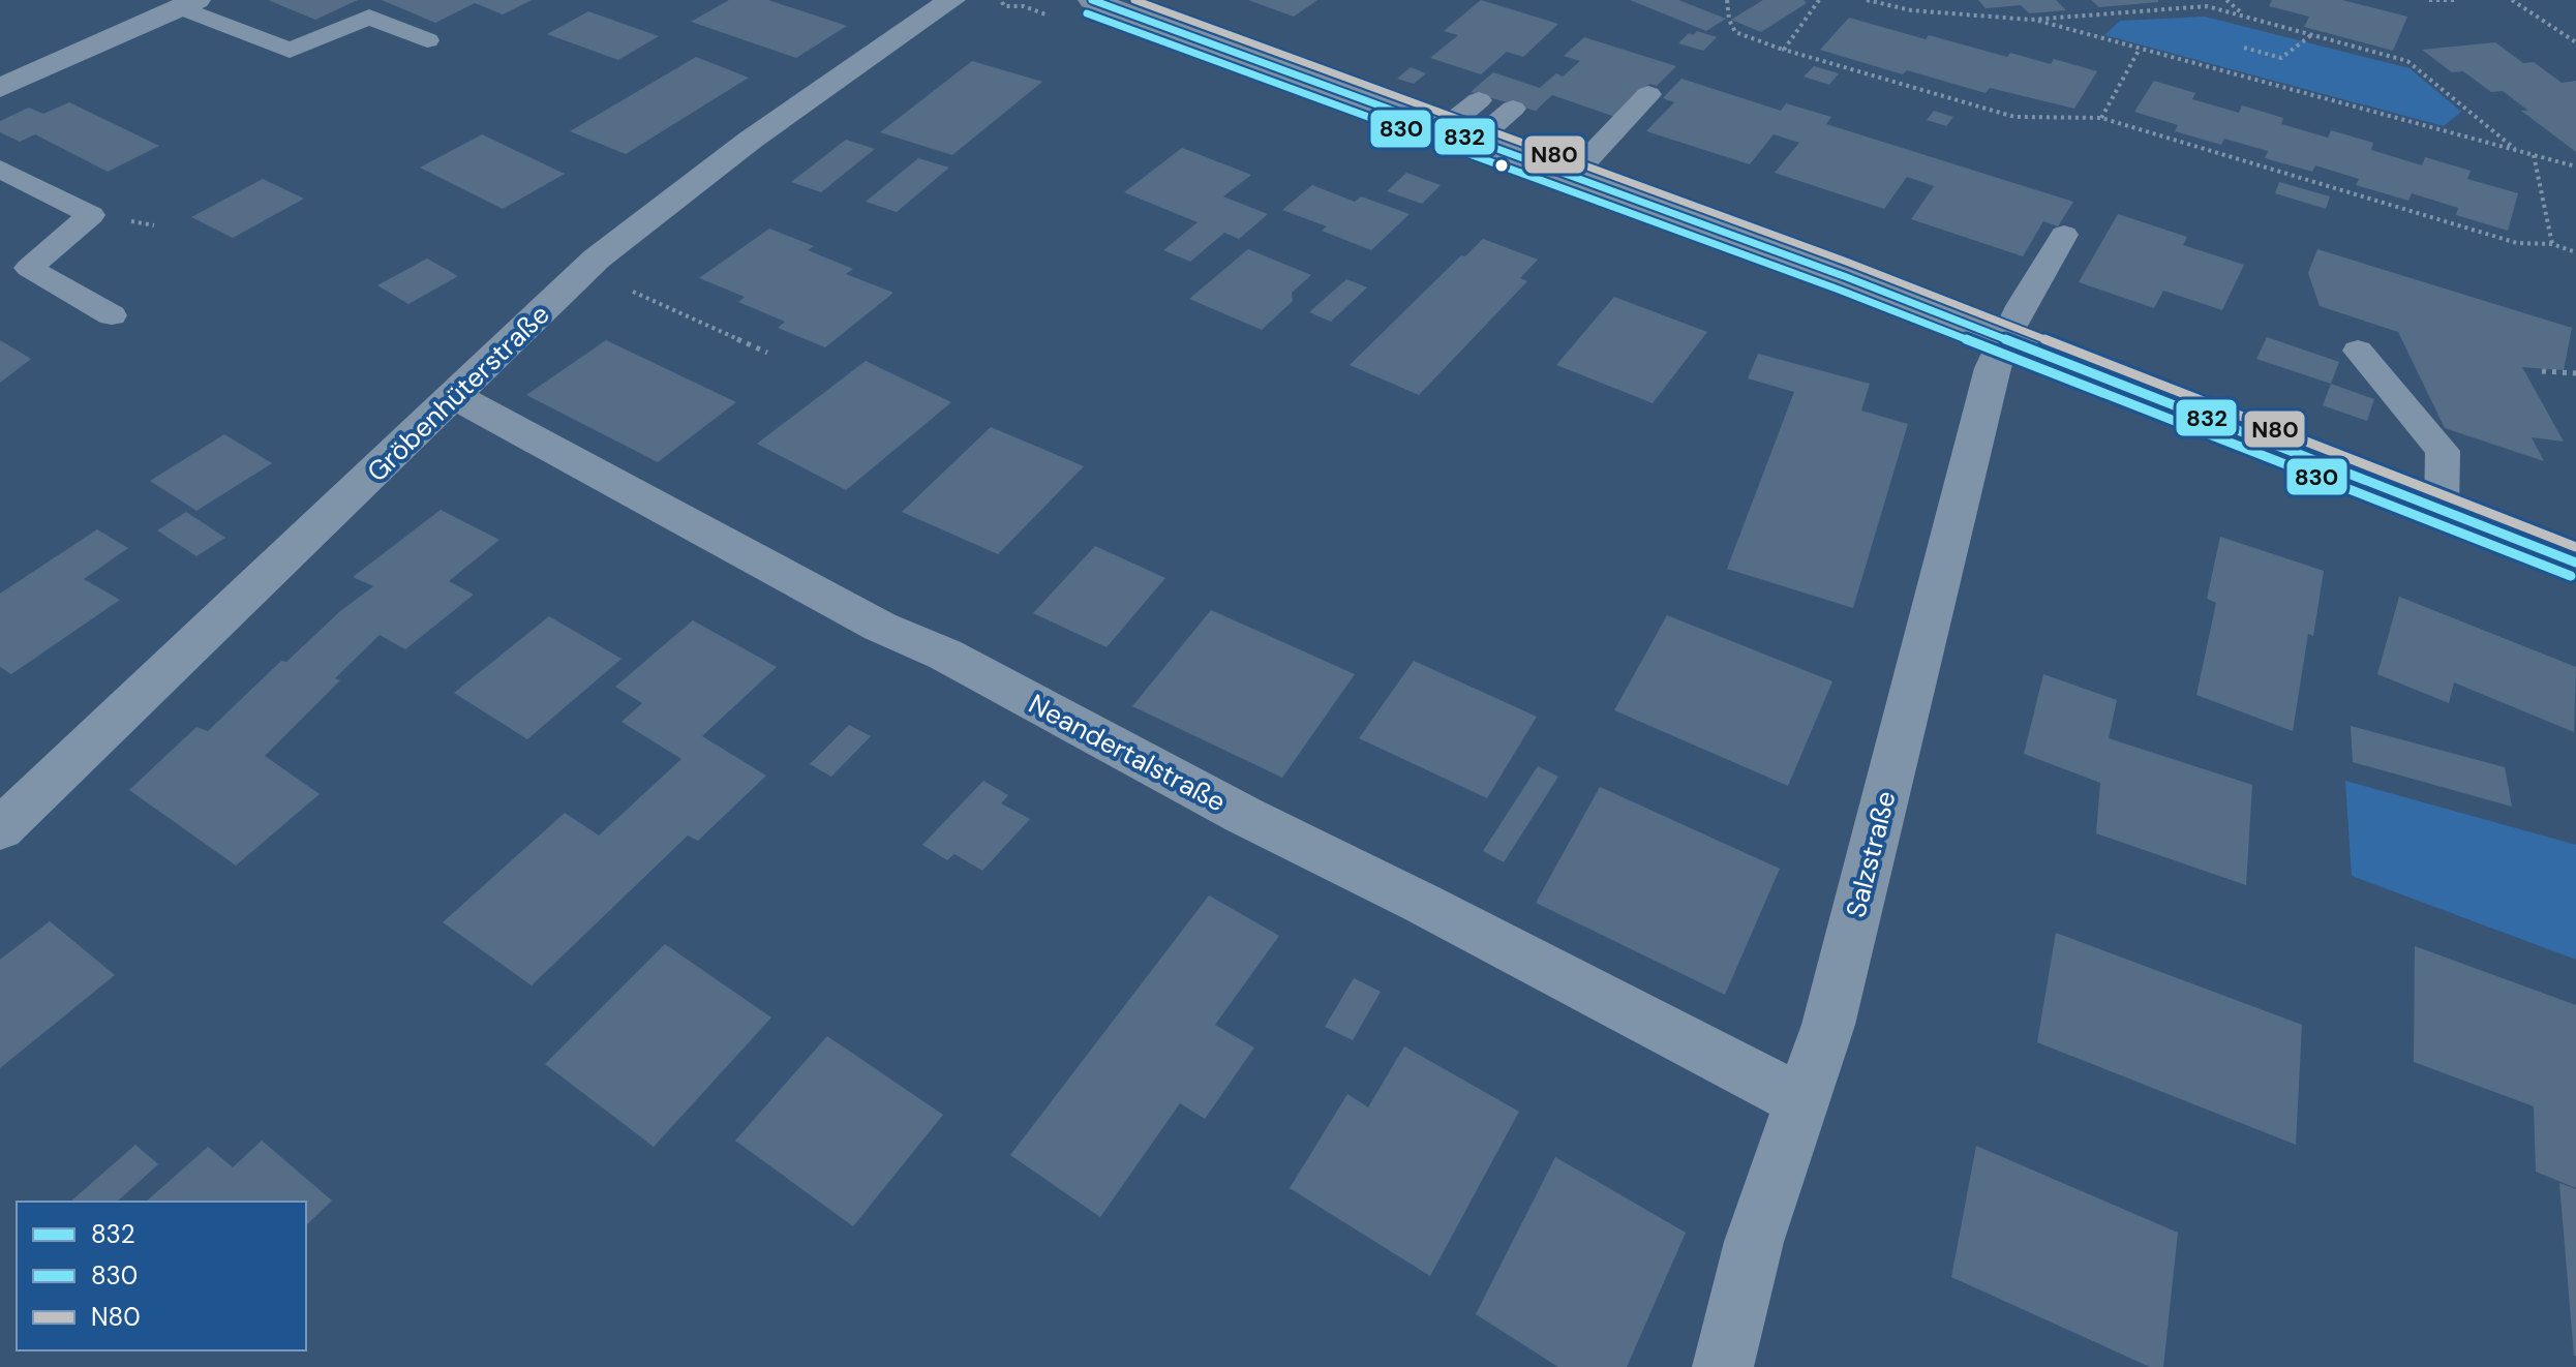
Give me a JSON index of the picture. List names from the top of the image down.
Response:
{
  "streets": {
    "street": ["Gröbenhüterstraße", "Neandertalstraße", "Salzstraße"]
  },
  "crossings": [
    ["Gröbenhüterstraße", "Neandertalstraße"],
    ["Neandertalstraße", "Salzstraße"]
  ],
  "lines": ["transit line 832", "transit line N80", "transit line 830"],
  "legend": ["832", "830", "N80"]
}
